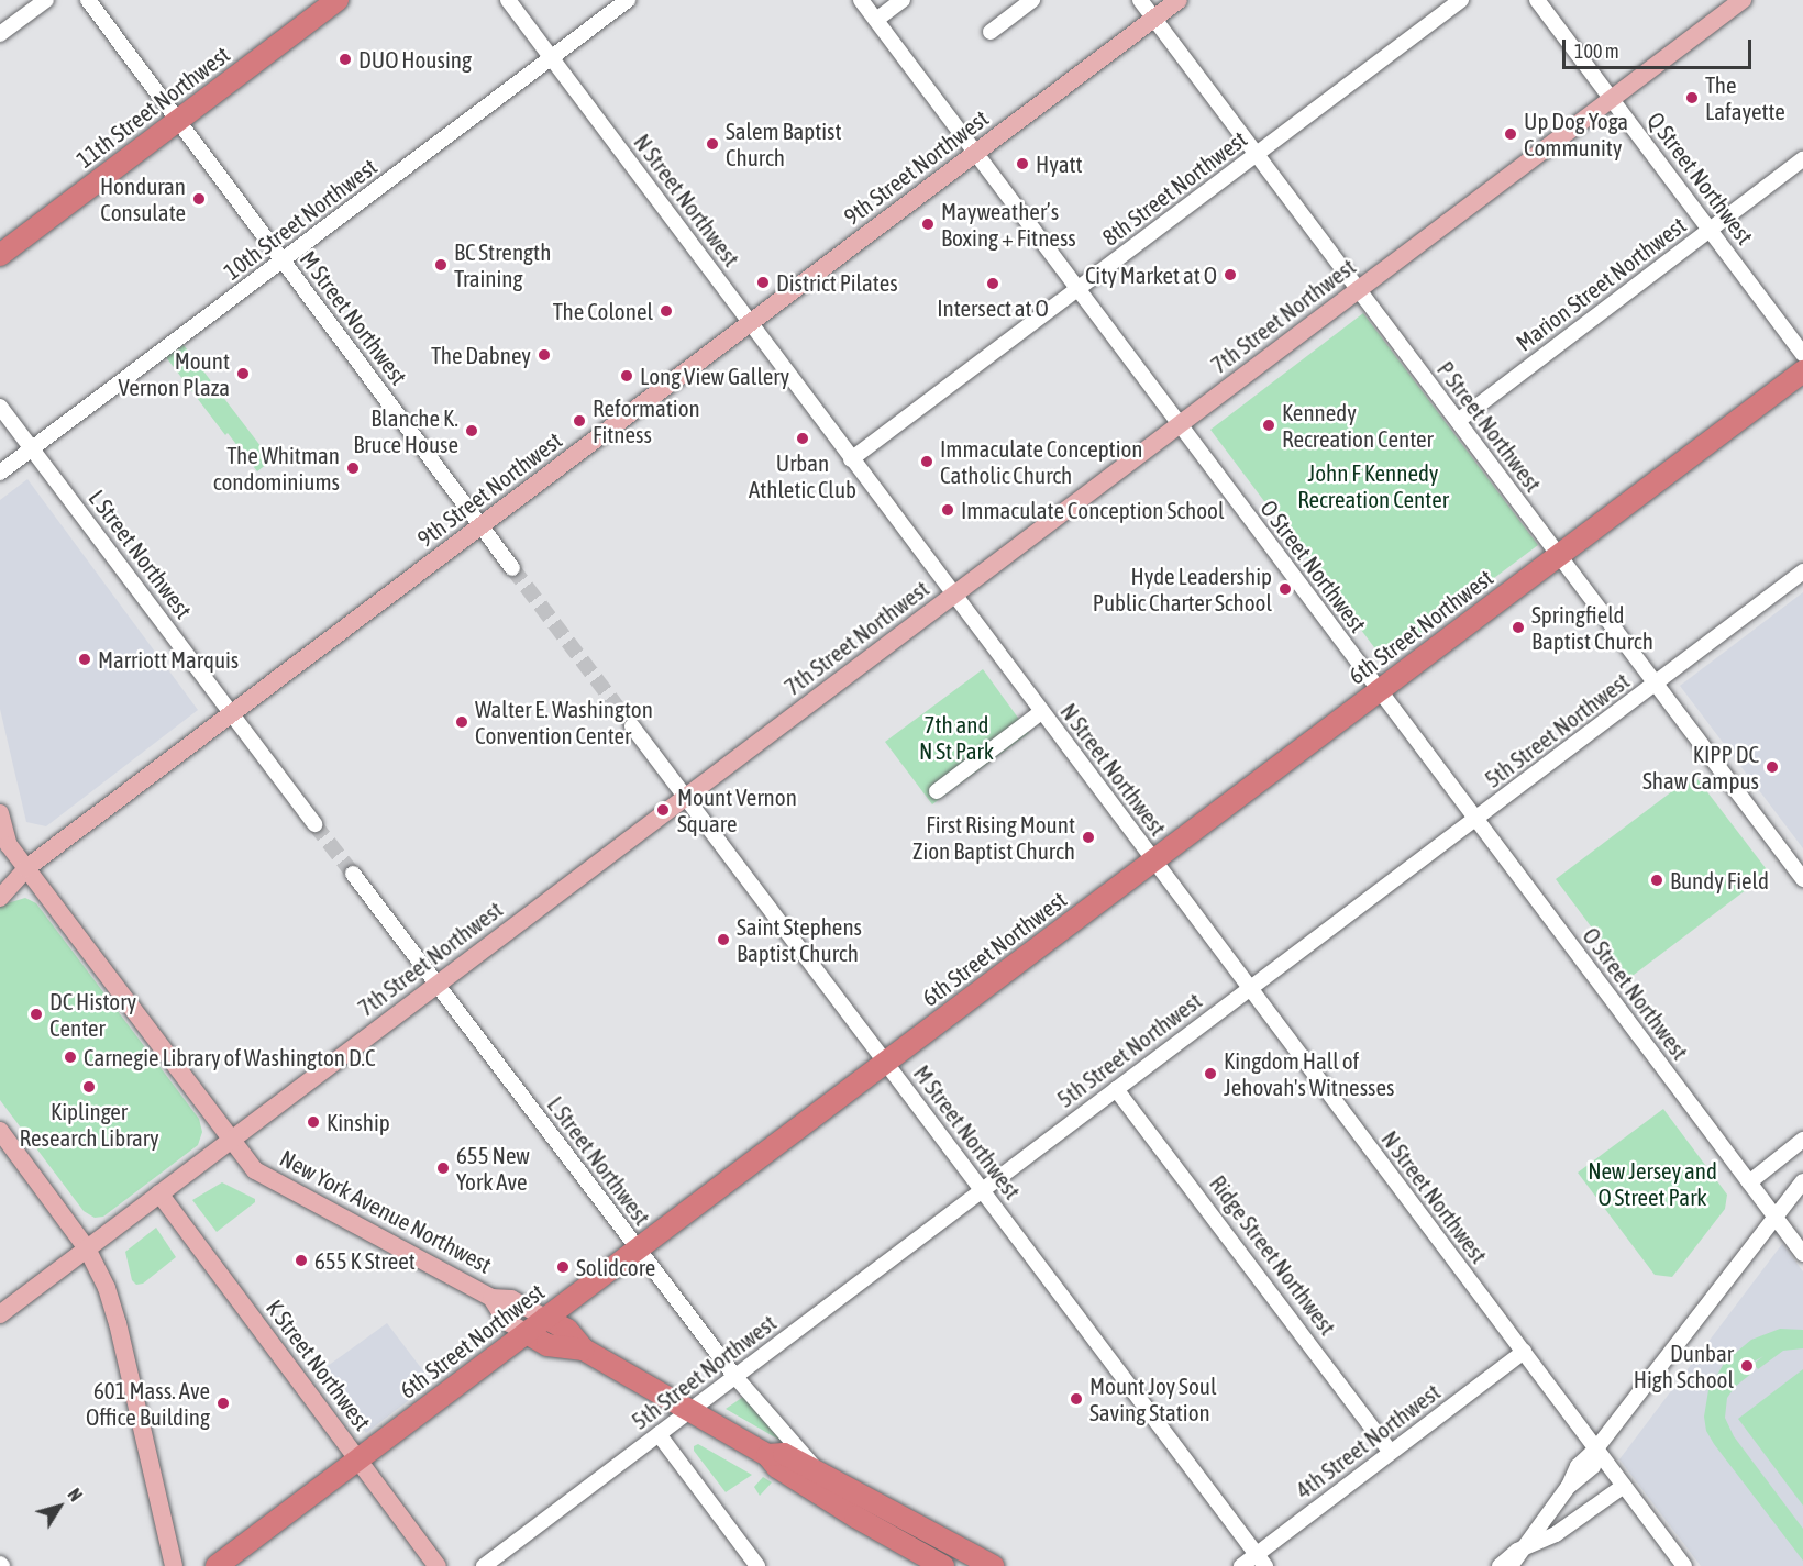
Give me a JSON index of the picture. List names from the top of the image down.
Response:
{
  "streets": {
    "highway": ["11th Street Northwest", "6th Street Northwest", "New York Avenue Northwest"],
    "main road": ["9th Street Northwest", "7th Street Northwest", "K Street Northwest"],
    "street": [
      "Q Street Northwest",
      "8th Street Northwest",
      "N Street Northwest",
      "10th Street Northwest",
      "Marion Street Northwest",
      "M Street Northwest",
      "P Street Northwest",
      "L Street Northwest",
      "O Street Northwest",
      "5th Street Northwest",
      "Ridge Street Northwest",
      "4th Street Northwest"
    ]
  },
  "crossings": [
    ["11th Street Northwest", "M Street Northwest"],
    ["9th Street Northwest", "N Street Northwest"],
    ["9th Street Northwest", "M Street Northwest"],
    ["9th Street Northwest", "P Street Northwest"],
    ["9th Street Northwest", "L Street Northwest"],
    ["9th Street Northwest", "O Street Northwest"],
    ["9th Street Northwest", "New York Avenue Northwest"],
    ["Q Street Northwest", "Marion Street Northwest"],
    ["Q Street Northwest", "7th Street Northwest"],
    ["8th Street Northwest", "N Street Northwest"],
    ["8th Street Northwest", "P Street Northwest"],
    ["8th Street Northwest", "O Street Northwest"],
    ["N Street Northwest", "10th Street Northwest"],
    ["N Street Northwest", "7th Street Northwest"],
    ["N Street Northwest", "6th Street Northwest"],
    ["N Street Northwest", "5th Street Northwest"],
    ["N Street Northwest", "4th Street Northwest"],
    ["10th Street Northwest", "M Street Northwest"],
    ["10th Street Northwest", "L Street Northwest"],
    ["Marion Street Northwest", "P Street Northwest"],
    ["7th Street Northwest", "M Street Northwest"],
    ["7th Street Northwest", "P Street Northwest"],
    ["7th Street Northwest", "L Street Northwest"],
    ["7th Street Northwest", "O Street Northwest"],
    ["7th Street Northwest", "New York Avenue Northwest"],
    ["7th Street Northwest", "K Street Northwest"],
    ["M Street Northwest", "6th Street Northwest"],
    ["M Street Northwest", "5th Street Northwest"],
    ["M Street Northwest", "4th Street Northwest"],
    ["P Street Northwest", "6th Street Northwest"],
    ["P Street Northwest", "5th Street Northwest"],
    ["L Street Northwest", "6th Street Northwest"],
    ["L Street Northwest", "5th Street Northwest"],
    ["L Street Northwest", "New York Avenue Northwest"],
    ["O Street Northwest", "6th Street Northwest"],
    ["O Street Northwest", "5th Street Northwest"],
    ["6th Street Northwest", "New York Avenue Northwest"],
    ["6th Street Northwest", "K Street Northwest"],
    ["5th Street Northwest", "New York Avenue Northwest"],
    ["5th Street Northwest", "Ridge Street Northwest"],
    ["Ridge Street Northwest", "4th Street Northwest"]
  ],
  "parks": ["John F Kennedy Recreation Center", "7th and N St Park", "New Jersey and O Street Park"],
  "places": [
    "DUO Housing",
    "The Lafayette",
    "Up Dog Yoga Community",
    "Salem Baptist Church",
    "Hyatt",
    "Honduran Consulate",
    "Mayweather’s Boxing + Fitness",
    "BC Strength Training",
    "City Market at O",
    "District Pilates",
    "Intersect at O",
    "The Colonel",
    "The Dabney",
    "Mount Vernon Plaza",
    "Long View Gallery",
    "Reformation Fitness",
    "Kennedy Recreation Center",
    "Blanche K. Bruce House",
    "Urban Athletic Club",
    "Immaculate Conception Catholic Church",
    "The Whitman condominiums",
    "Immaculate Conception School",
    "Hyde Leadership Public Charter School",
    "Springfield Baptist Church",
    "Marriott Marquis",
    "Walter E. Washington Convention Center",
    "KIPP DC Shaw Campus",
    "Mount Vernon Square",
    "First Rising Mount Zion Baptist Church",
    "Bundy Field",
    "Saint Stephens Baptist Church",
    "DC History Center",
    "Carnegie Library of Washington D.C",
    "Kingdom Hall of Jehovah's Witnesses",
    "Kiplinger Research Library",
    "Kinship",
    "655 New York Ave",
    "655 K Street",
    "Solidcore",
    "Dunbar High School",
    "Mount Joy Soul Saving Station",
    "601 Mass. Ave Office Building"
  ],
  "scale_bar": "100 m",
  "north": "top right"
}
